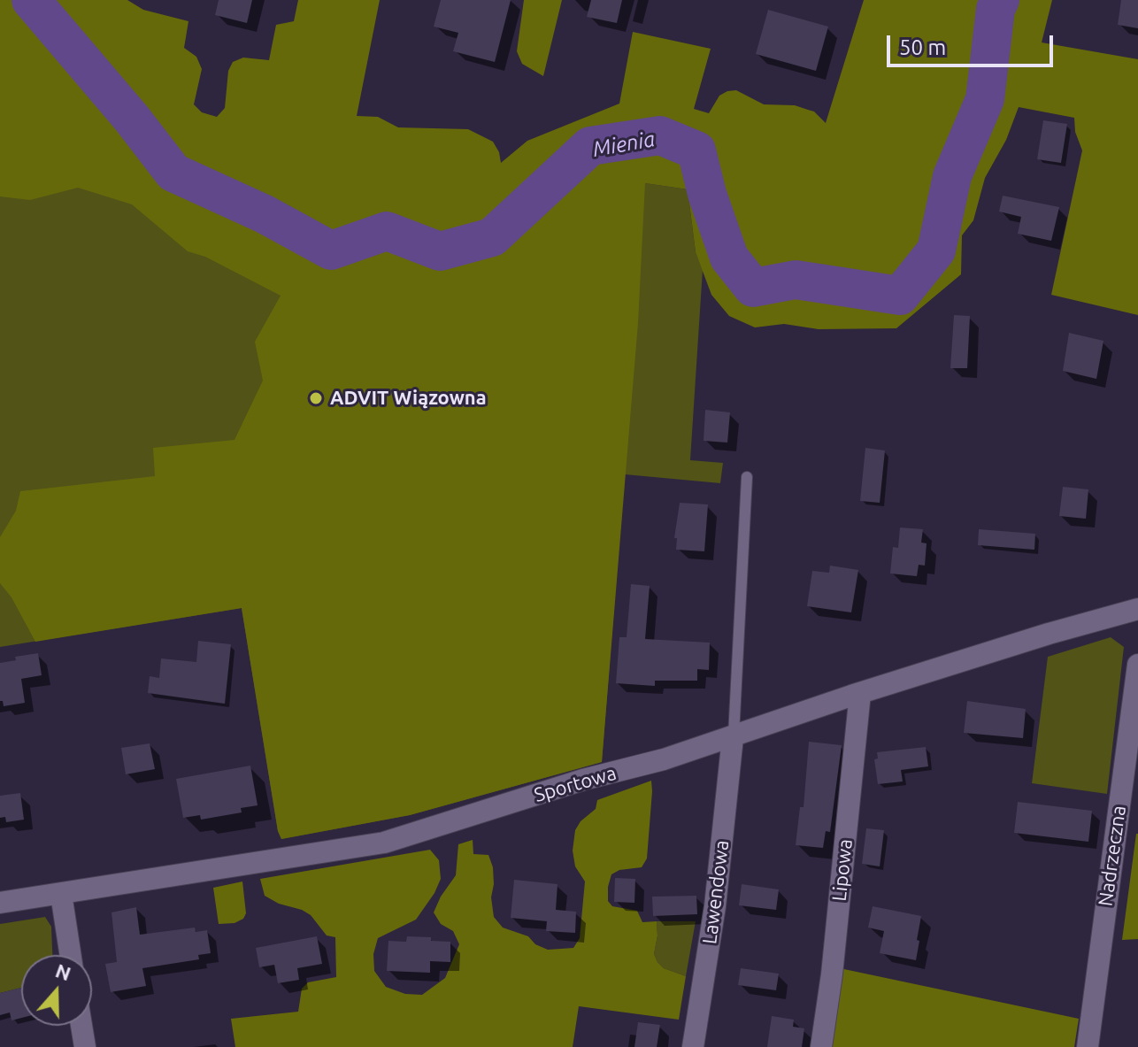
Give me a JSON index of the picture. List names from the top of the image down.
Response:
{
  "streets": {
    "street": [
      "Sportowa",
      "Nadrzeczna",
      "Lipowa",
      "Lawendowa"
    ]
  },
  "crossings": [
    ["Sportowa", "Lipowa"],
    ["Sportowa", "Lawendowa"]
  ],
  "water": ["Mienia"],
  "places": ["ADVIT Wiązowna"],
  "scale_bar": "50 m",
  "north": "top"
}
